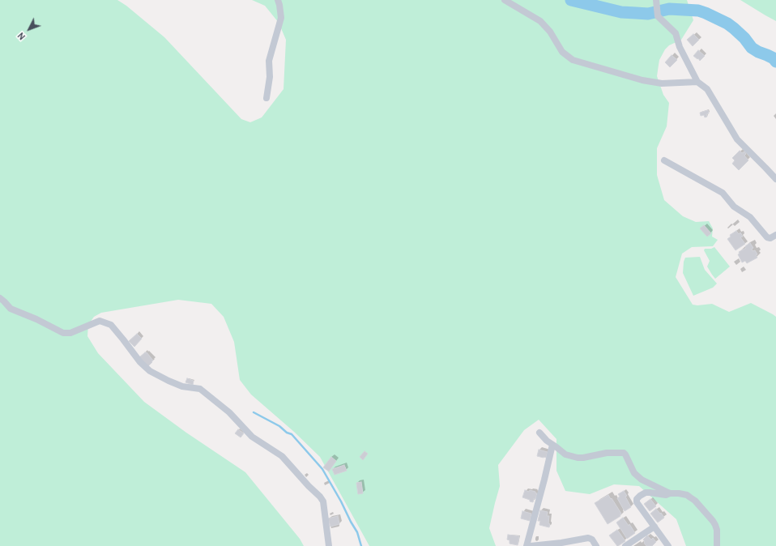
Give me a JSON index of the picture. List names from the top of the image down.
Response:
{
  "north": "bottom left"
}
